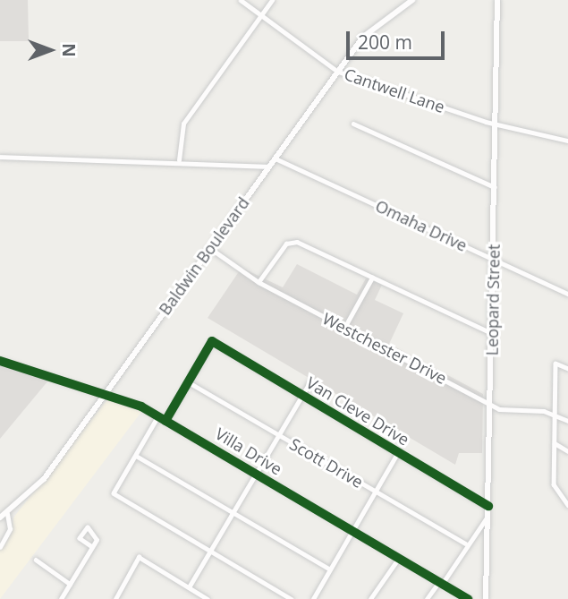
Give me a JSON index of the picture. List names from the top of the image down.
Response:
{
  "streets": {
    "main road": ["Baldwin Boulevard", "Leopard Street"],
    "street": [
      "Cantwell Lane",
      "Omaha Drive",
      "Westchester Drive",
      "Van Cleve Drive",
      "Villa Drive",
      "Scott Drive"
    ]
  },
  "crossings": [
    ["Cantwell Lane", "Baldwin Boulevard"],
    ["Cantwell Lane", "Leopard Street"],
    ["Omaha Drive", "Baldwin Boulevard"],
    ["Omaha Drive", "Leopard Street"],
    ["Baldwin Boulevard", "Westchester Drive"],
    ["Baldwin Boulevard", "Villa Drive"],
    ["Leopard Street", "Westchester Drive"],
    ["Leopard Street", "Van Cleve Drive"],
    ["Van Cleve Drive", "Scott Drive"]
  ],
  "scale_bar": "200 m",
  "north": "right"
}
